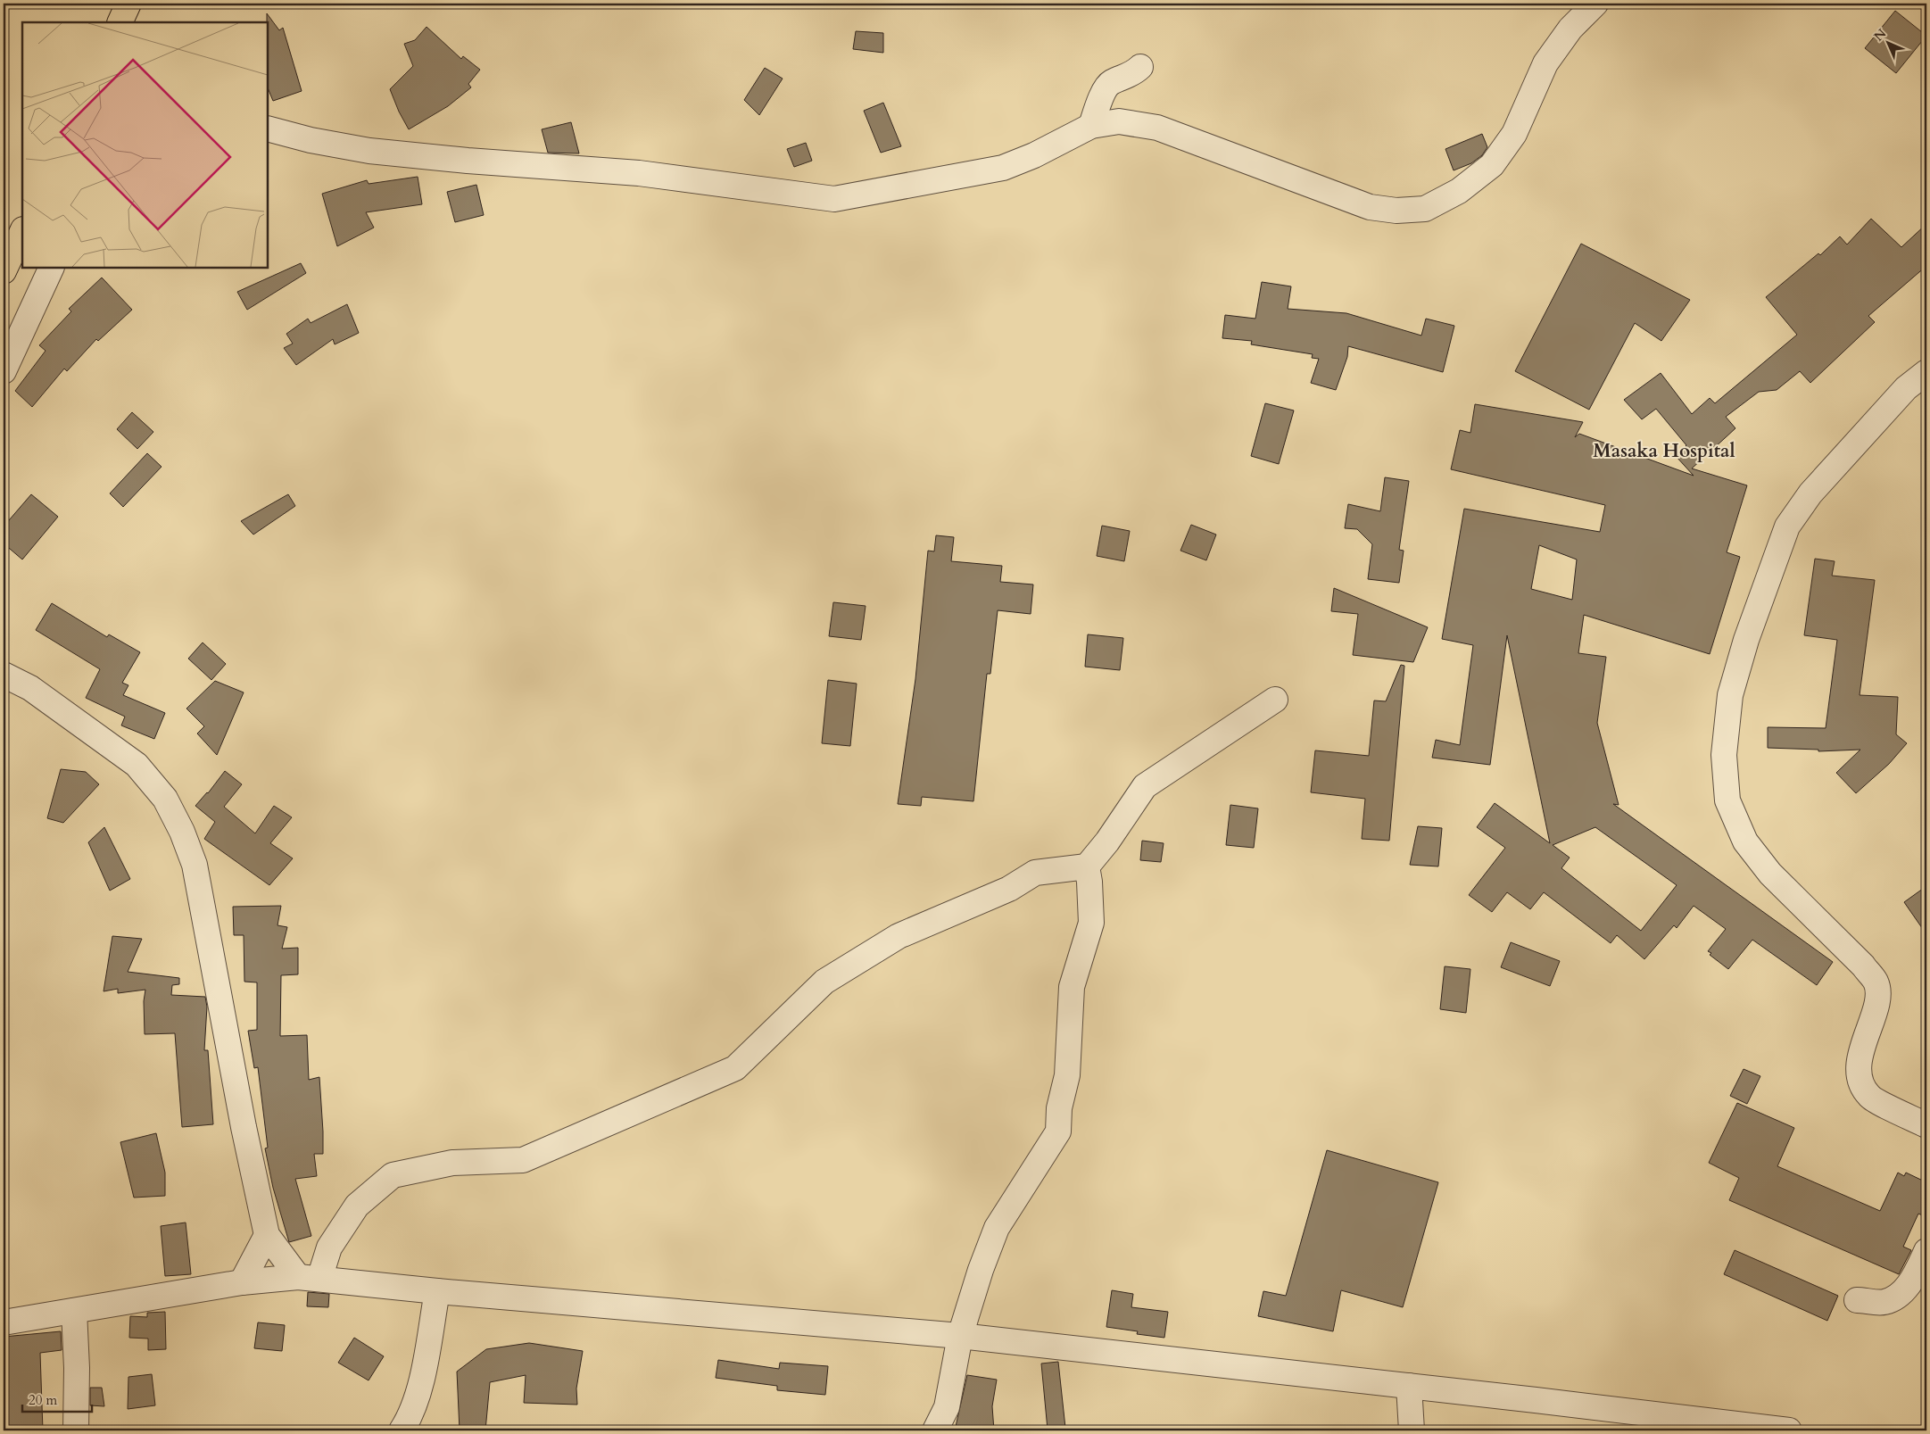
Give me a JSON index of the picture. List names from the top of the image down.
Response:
{
  "districts": ["Masaka Hospital"],
  "scale_bar": "20 m",
  "north": "top left"
}
